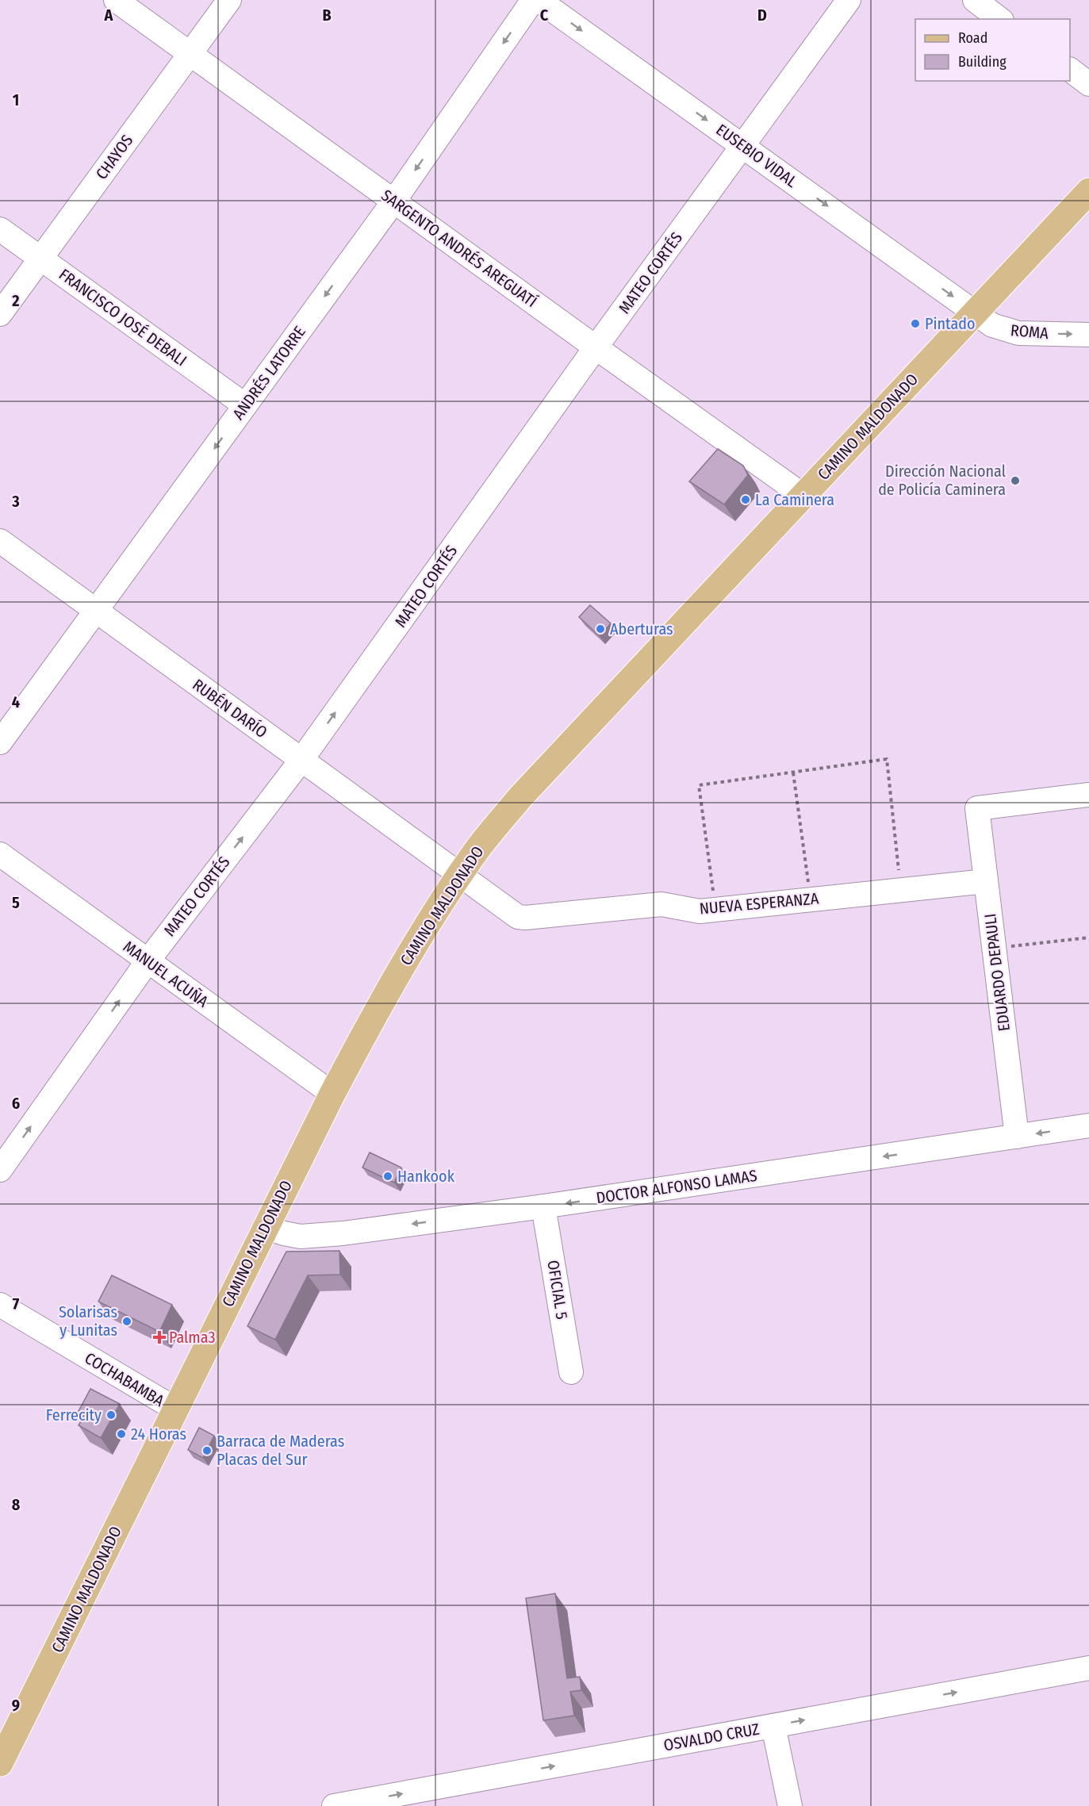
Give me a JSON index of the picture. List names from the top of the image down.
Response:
{
  "streets": {
    "main road": ["CAMINO MALDONADO"],
    "street": [
      "EUSEBIO VIDAL",
      "CHAYOS",
      "SARGENTO ANDRÉS AREGUATÍ",
      "MATEO CORTÉS",
      "FRANCISCO JOSÉ DEBALI",
      "ROMA",
      "ANDRÉS LATORRE",
      "RUBÉN DARÍO",
      "NUEVA ESPERANZA",
      "EDUARDO DEPAULI",
      "MANUEL ACUÑA",
      "DOCTOR ALFONSO LAMAS",
      "OFICIAL 5",
      "COCHABAMBA",
      "OSVALDO CRUZ"
    ]
  },
  "crossings": [
    ["EUSEBIO VIDAL", "MATEO CORTÉS"],
    ["EUSEBIO VIDAL", "ROMA"],
    ["EUSEBIO VIDAL", "CAMINO MALDONADO"],
    ["CHAYOS", "SARGENTO ANDRÉS AREGUATÍ"],
    ["CHAYOS", "FRANCISCO JOSÉ DEBALI"],
    ["SARGENTO ANDRÉS AREGUATÍ", "MATEO CORTÉS"],
    ["SARGENTO ANDRÉS AREGUATÍ", "ANDRÉS LATORRE"],
    ["SARGENTO ANDRÉS AREGUATÍ", "CAMINO MALDONADO"],
    ["MATEO CORTÉS", "RUBÉN DARÍO"],
    ["MATEO CORTÉS", "MANUEL ACUÑA"],
    ["FRANCISCO JOSÉ DEBALI", "ANDRÉS LATORRE"],
    ["ROMA", "CAMINO MALDONADO"],
    ["ANDRÉS LATORRE", "RUBÉN DARÍO"],
    ["CAMINO MALDONADO", "RUBÉN DARÍO"],
    ["CAMINO MALDONADO", "NUEVA ESPERANZA"],
    ["CAMINO MALDONADO", "MANUEL ACUÑA"],
    ["CAMINO MALDONADO", "DOCTOR ALFONSO LAMAS"],
    ["CAMINO MALDONADO", "COCHABAMBA"],
    ["RUBÉN DARÍO", "NUEVA ESPERANZA"],
    ["NUEVA ESPERANZA", "EDUARDO DEPAULI"],
    ["EDUARDO DEPAULI", "DOCTOR ALFONSO LAMAS"],
    ["DOCTOR ALFONSO LAMAS", "OFICIAL 5"]
  ],
  "one_way": [
    "EUSEBIO VIDAL",
    "MATEO CORTÉS",
    "ROMA",
    "ANDRÉS LATORRE",
    "DOCTOR ALFONSO LAMAS",
    "OSVALDO CRUZ"
  ],
  "places": {
    "other": [
      "Pintado",
      "Dirección Nacional de Policía Caminera",
      "La Caminera",
      "Aberturas",
      "Hankook",
      "Solarisas y Lunitas",
      "Ferrecity",
      "24 Horas",
      "Barraca de Maderas Placas del Sur"
    ],
    "health": ["Palma3"]
  },
  "legend": ["Road", "Building"],
  "grid": {
    "columns": [
      "A",
      "B",
      "C",
      "D"
    ],
    "rows": [
      "1",
      "2",
      "3",
      "4",
      "5",
      "6",
      "7",
      "8",
      "9"
    ]
  }
}
